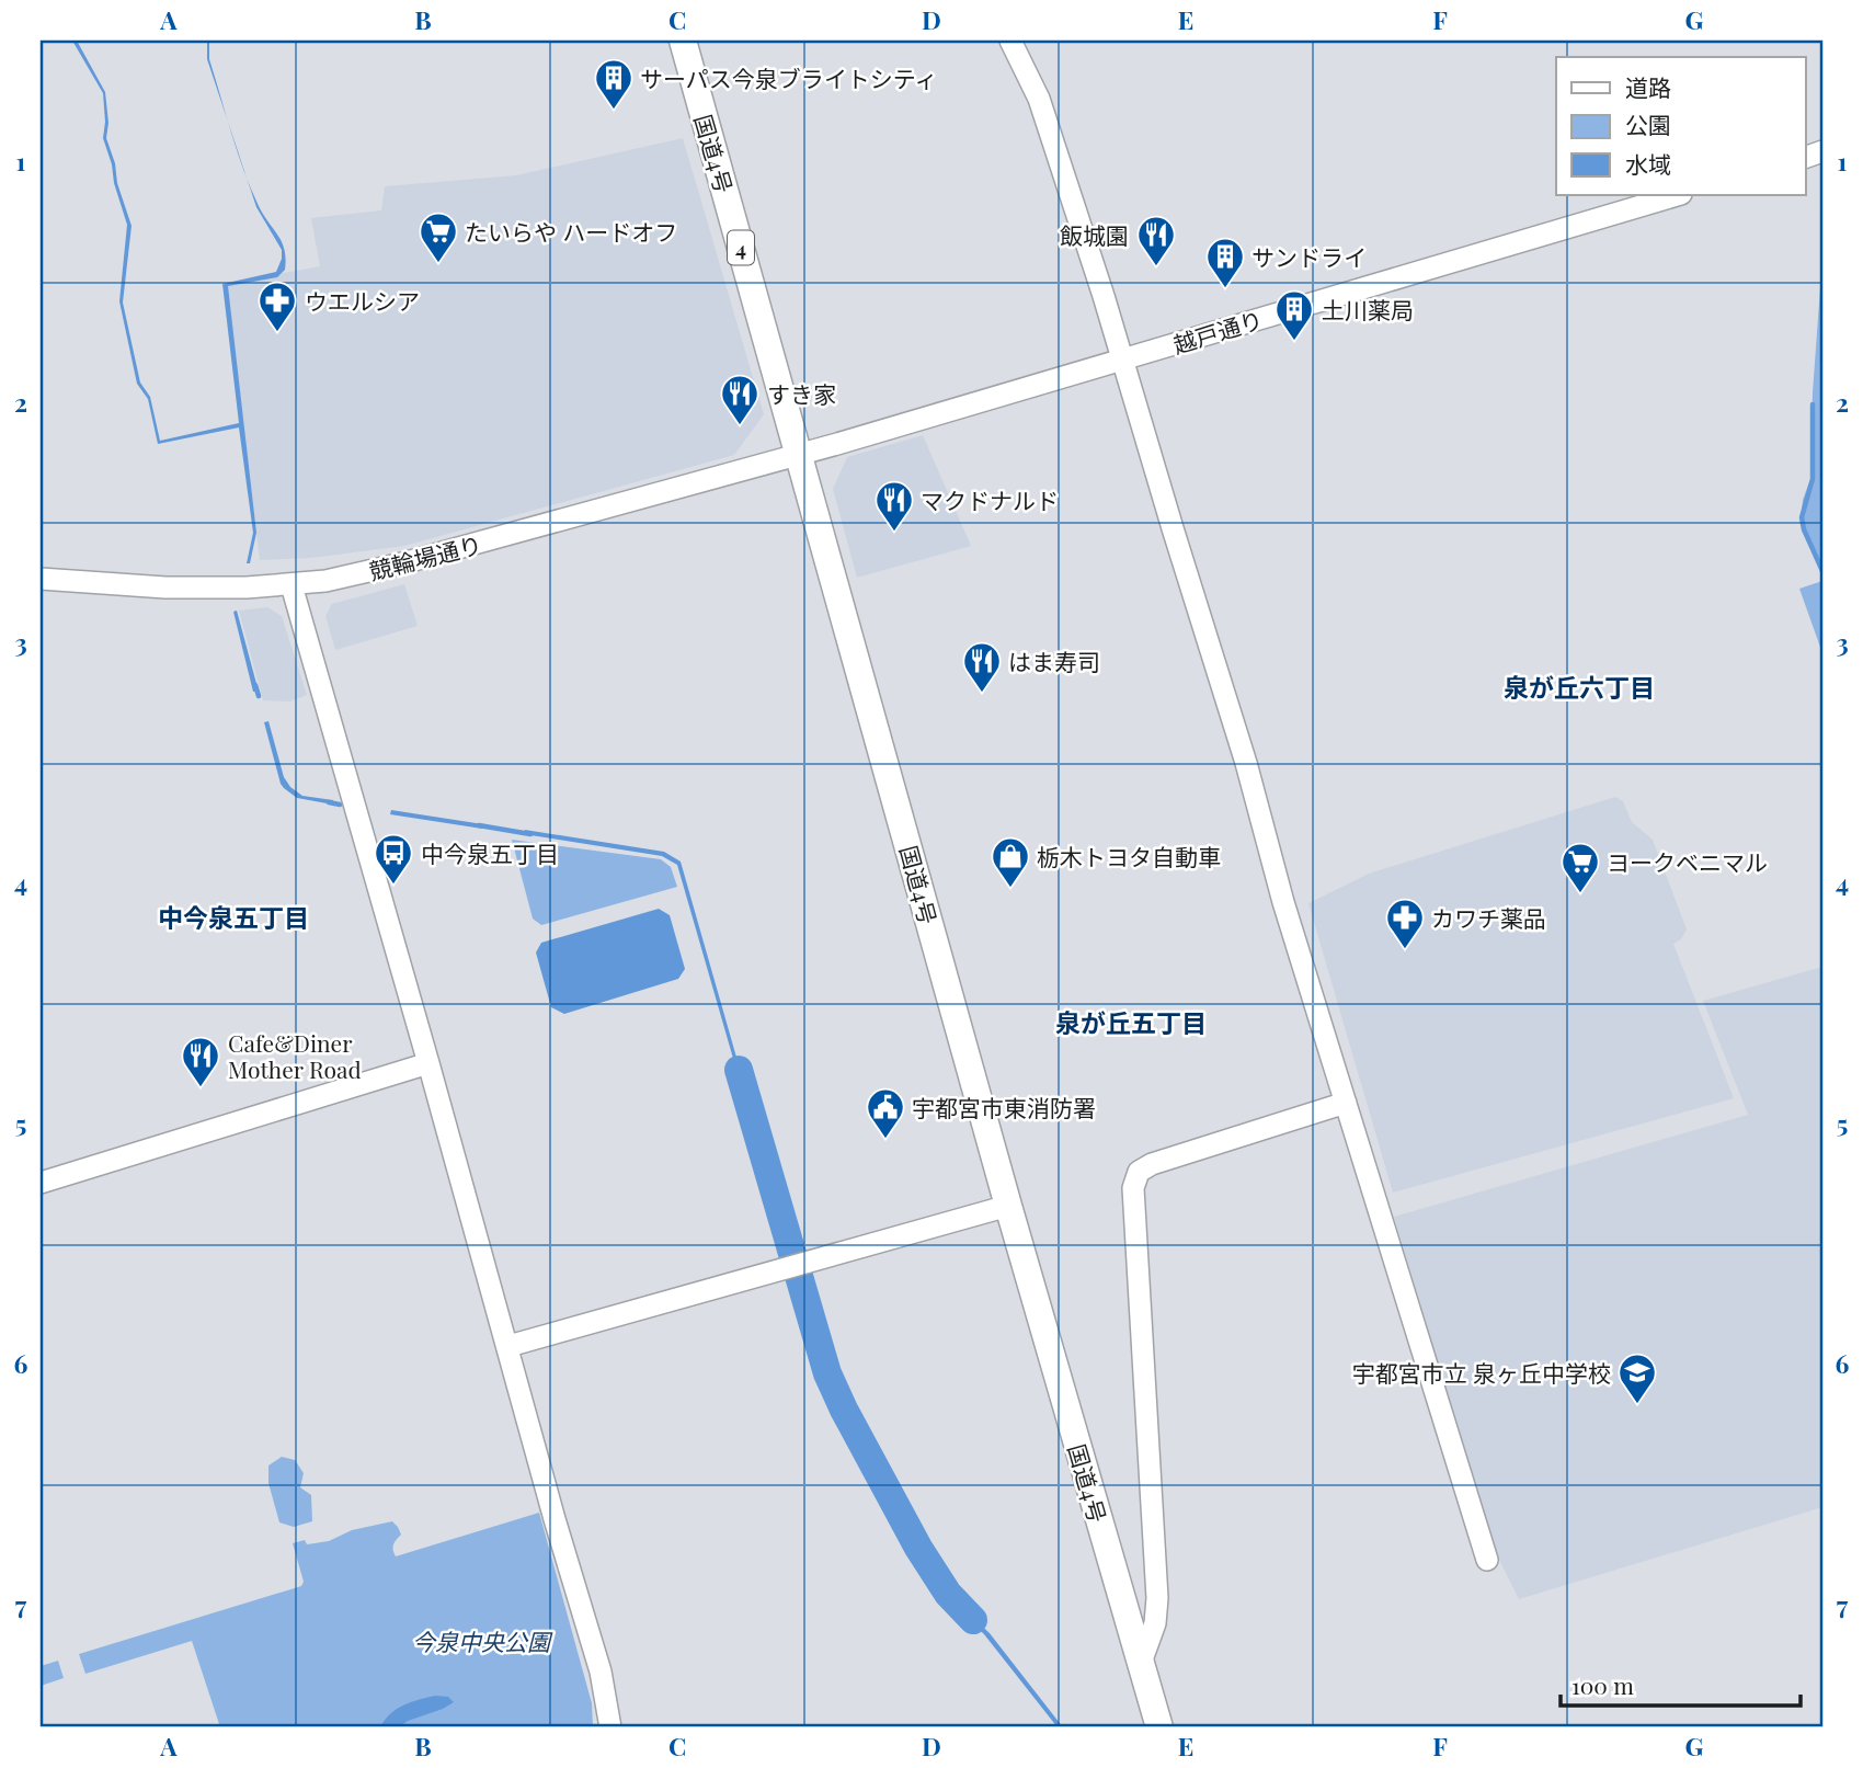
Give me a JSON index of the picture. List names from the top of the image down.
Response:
{
  "streets": {
    "highway": ["国道4号", "4"],
    "street": ["越戸通り", "競輪場通り"]
  },
  "crossings": [
    ["国道4号", "越戸通り"],
    ["国道4号", "競輪場通り"],
    ["越戸通り", "競輪場通り"]
  ],
  "districts": ["泉が丘六丁目", "中今泉五丁目", "泉が丘五丁目"],
  "parks": ["今泉中央公園"],
  "places": {
    "building": ["サーパス今泉ブライトシティ", "サンドライ", "土川薬局"],
    "supermarket": ["たいらや ハードオフ", "ヨークベニマル"],
    "restaurant": [
      "飯城園",
      "すき家",
      "マクドナルド",
      "はま寿司",
      "Cafe&Diner Mother Road"
    ],
    "pharmacy": ["ウエルシア", "カワチ薬品"],
    "bus stop": ["中今泉五丁目"],
    "shop": ["栃木トヨタ自動車"],
    "public building": ["宇都宮市東消防署"],
    "school or university": ["宇都宮市立 泉ヶ丘中学校"]
  },
  "legend": ["道路", "公園", "水域"],
  "scale_bar": "100 m",
  "grid": {
    "columns": [
      "A",
      "B",
      "C",
      "D",
      "E",
      "F",
      "G"
    ],
    "rows": [
      "1",
      "2",
      "3",
      "4",
      "5",
      "6",
      "7"
    ]
  }
}
